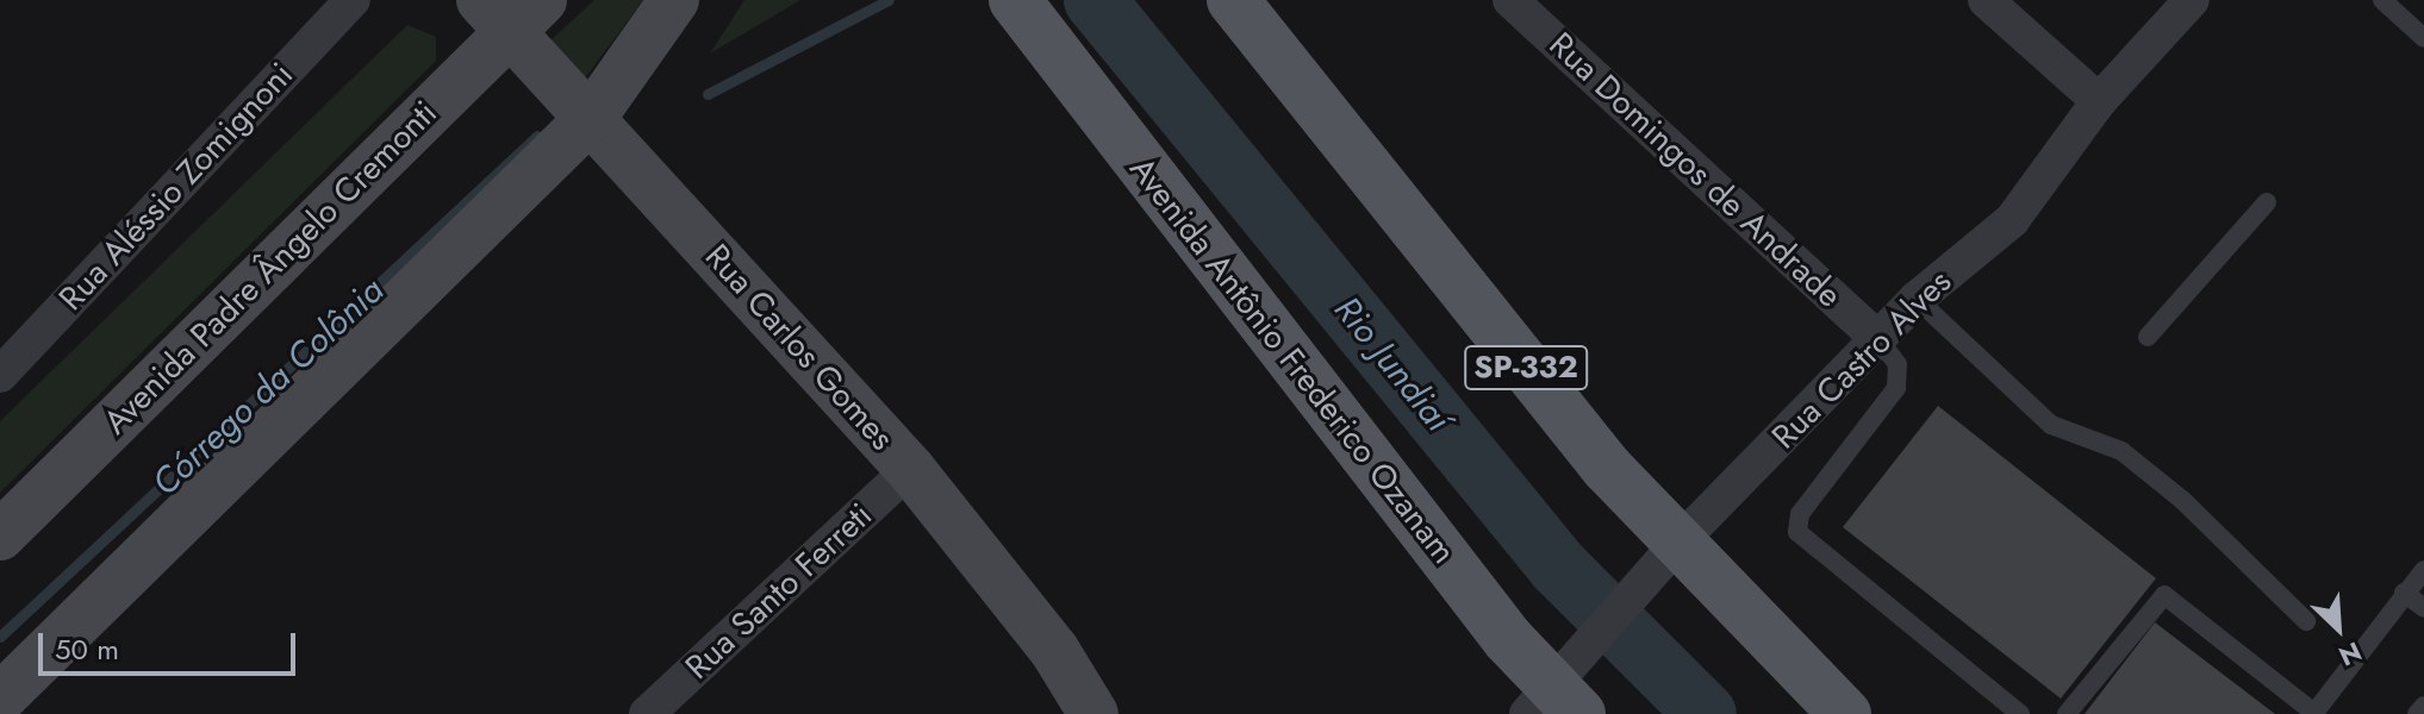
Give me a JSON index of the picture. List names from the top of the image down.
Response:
{
  "streets": {
    "main road": [
      "Avenida Padre Ângelo Cremonti",
      "Rua Carlos Gomes",
      "Avenida Antônio Frederico Ozanam",
      "SP-332"
    ],
    "street": [
      "Rua Domingos de Andrade",
      "Rua Aléssio Zomignoni",
      "Rua Castro Alves",
      "Rua Santo Ferreti"
    ]
  },
  "crossings": [
    ["Rua Domingos de Andrade", "Rua Castro Alves"],
    ["Avenida Padre Ângelo Cremonti", "Rua Carlos Gomes"],
    ["Rua Carlos Gomes", "Rua Santo Ferreti"],
    ["Rua Castro Alves", "Avenida Antônio Frederico Ozanam"],
    ["Rua Castro Alves", "SP-332"]
  ],
  "water": ["Rio Jundiaí", "Córrego da Colônia"],
  "scale_bar": "50 m",
  "north": "bottom right"
}
